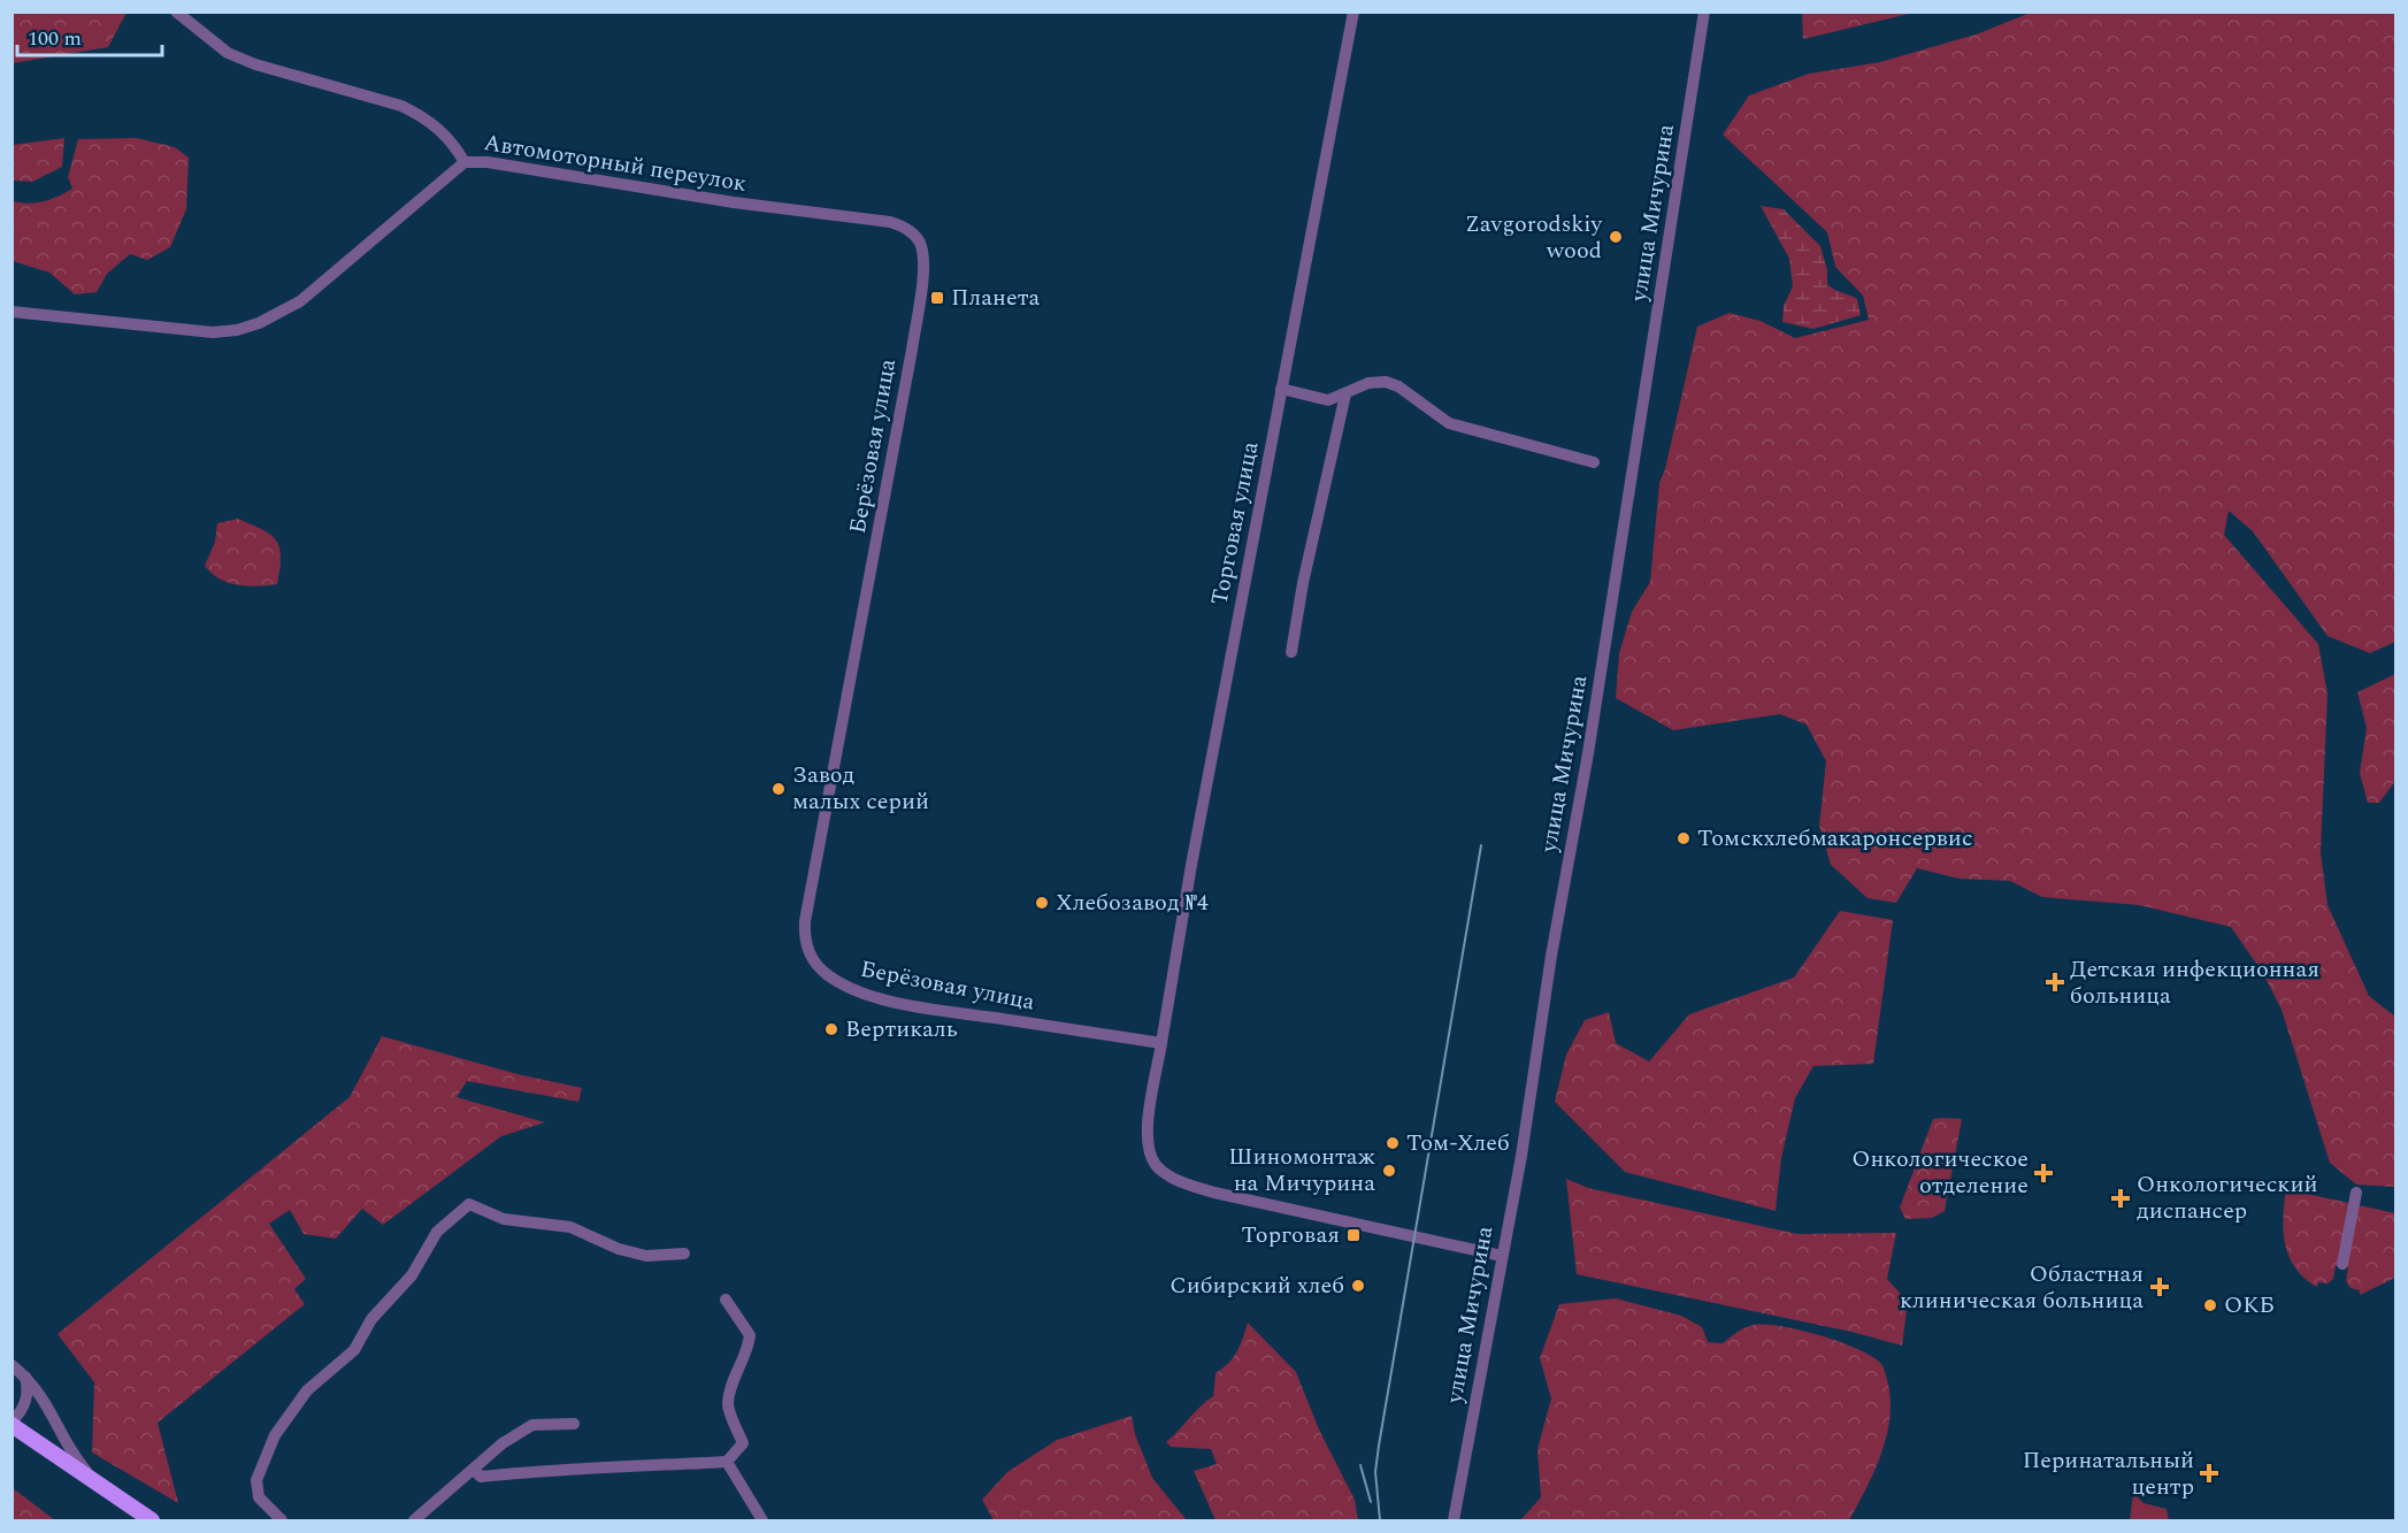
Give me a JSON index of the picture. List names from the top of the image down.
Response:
{
  "streets": {
    "street": [
      "Автомоторный переулок",
      "улица Мичурина",
      "Берёзовая улица",
      "Торговая улица"
    ]
  },
  "crossings": [
    ["Автомоторный переулок", "Берёзовая улица"],
    ["Берёзовая улица", "Торговая улица"]
  ],
  "places": {
    "other": [
      "Zavgorodskiy wood",
      "Завод малых серий",
      "Томскхлебмакаронсервис",
      "Хлебозавод №4",
      "Вертикаль",
      "Том-Хлеб",
      "Шиномонтаж на Мичурина",
      "Сибирский хлеб",
      "ОКБ"
    ],
    "transit": ["Планета", "Торговая"],
    "health": [
      "Детская инфекционная больница",
      "Онкологическое отделение",
      "Онкологический диспансер",
      "Областная клиническая больница",
      "Перинатальный центр"
    ]
  },
  "scale_bar": "100 m"
}
